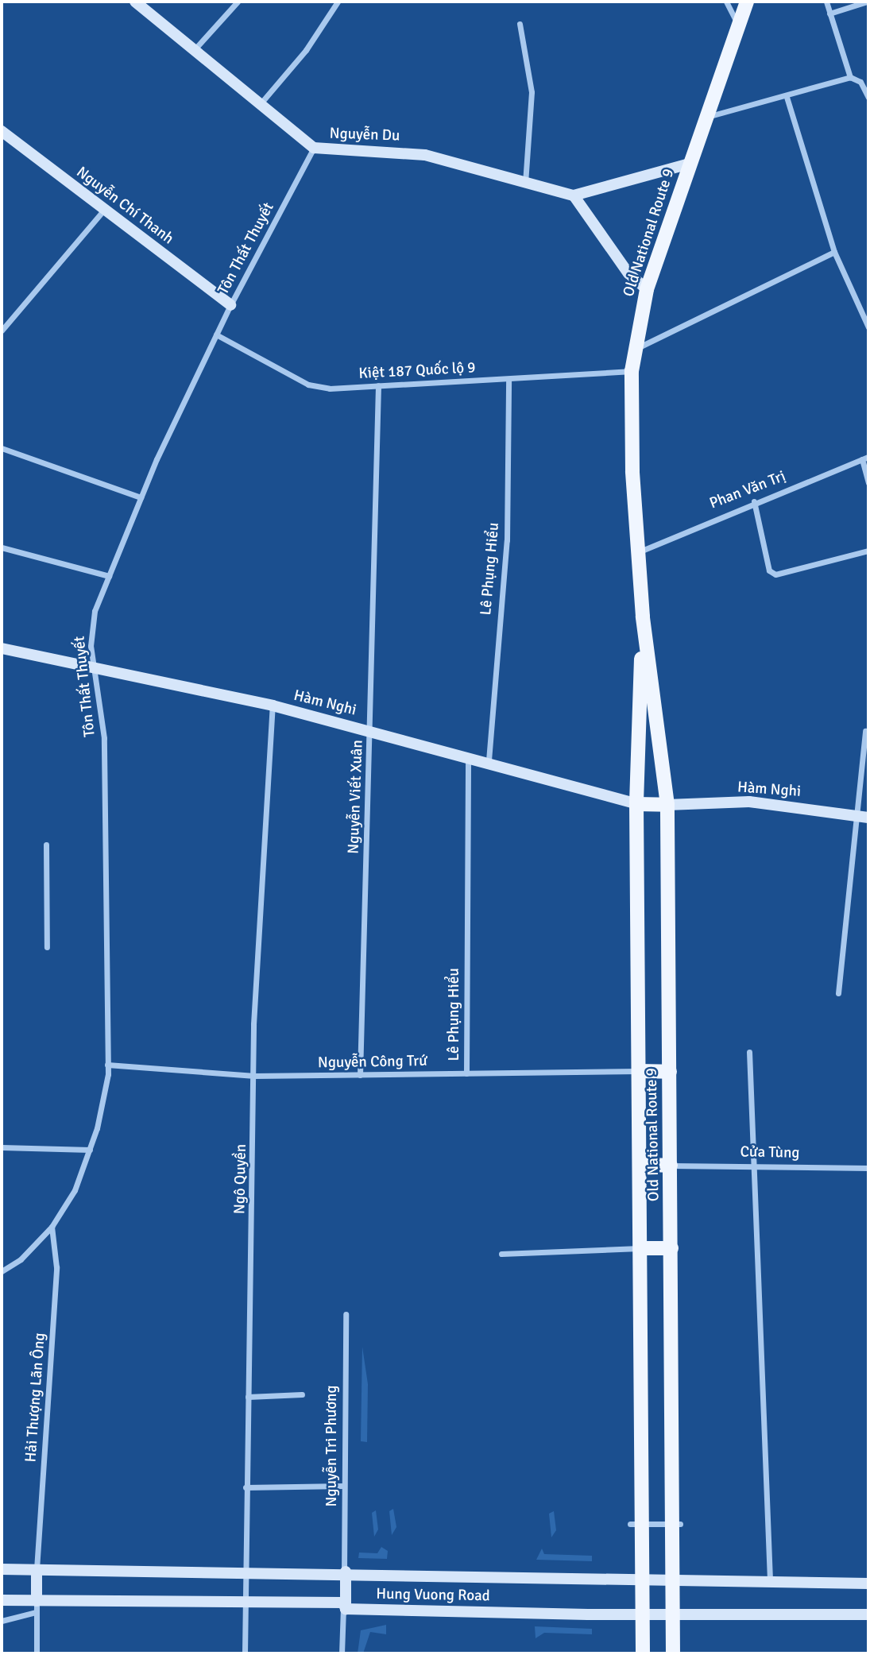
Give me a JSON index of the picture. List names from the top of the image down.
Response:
{
  "streets": {
    "main road": ["Old National Route 9"],
    "street": [
      "Nguyễn Du",
      "Nguyễn Chí Thanh",
      "Tôn Thất Thuyết",
      "Kiệt 187 Quốc lộ 9",
      "Phan Văn Trị",
      "Lê Phụng Hiểu",
      "Hàm Nghi",
      "Nguyễn Viết Xuân",
      "Nguyễn Công Trứ",
      "Cửa Tùng",
      "Ngô Quyền",
      "Hải Thượng Lãn Ông",
      "Nguyễn Tri Phương",
      "Hung Vuong Road"
    ]
  },
  "crossings": [
    ["Nguyễn Du", "Tôn Thất Thuyết"],
    ["Nguyễn Chí Thanh", "Tôn Thất Thuyết"],
    ["Old National Route 9", "Kiệt 187 Quốc lộ 9"],
    ["Old National Route 9", "Phan Văn Trị"],
    ["Old National Route 9", "Hàm Nghi"],
    ["Old National Route 9", "Nguyễn Công Trứ"],
    ["Old National Route 9", "Cửa Tùng"],
    ["Old National Route 9", "Hung Vuong Road"],
    ["Tôn Thất Thuyết", "Kiệt 187 Quốc lộ 9"],
    ["Tôn Thất Thuyết", "Hàm Nghi"],
    ["Tôn Thất Thuyết", "Nguyễn Công Trứ"],
    ["Tôn Thất Thuyết", "Hải Thượng Lãn Ông"],
    ["Kiệt 187 Quốc lộ 9", "Lê Phụng Hiểu"],
    ["Kiệt 187 Quốc lộ 9", "Nguyễn Viết Xuân"],
    ["Lê Phụng Hiểu", "Hàm Nghi"],
    ["Lê Phụng Hiểu", "Nguyễn Công Trứ"],
    ["Hàm Nghi", "Nguyễn Viết Xuân"],
    ["Hàm Nghi", "Ngô Quyền"],
    ["Nguyễn Viết Xuân", "Nguyễn Công Trứ"],
    ["Nguyễn Công Trứ", "Ngô Quyền"],
    ["Ngô Quyền", "Hung Vuong Road"],
    ["Hải Thượng Lãn Ông", "Hung Vuong Road"],
    ["Nguyễn Tri Phương", "Hung Vuong Road"]
  ]
}
